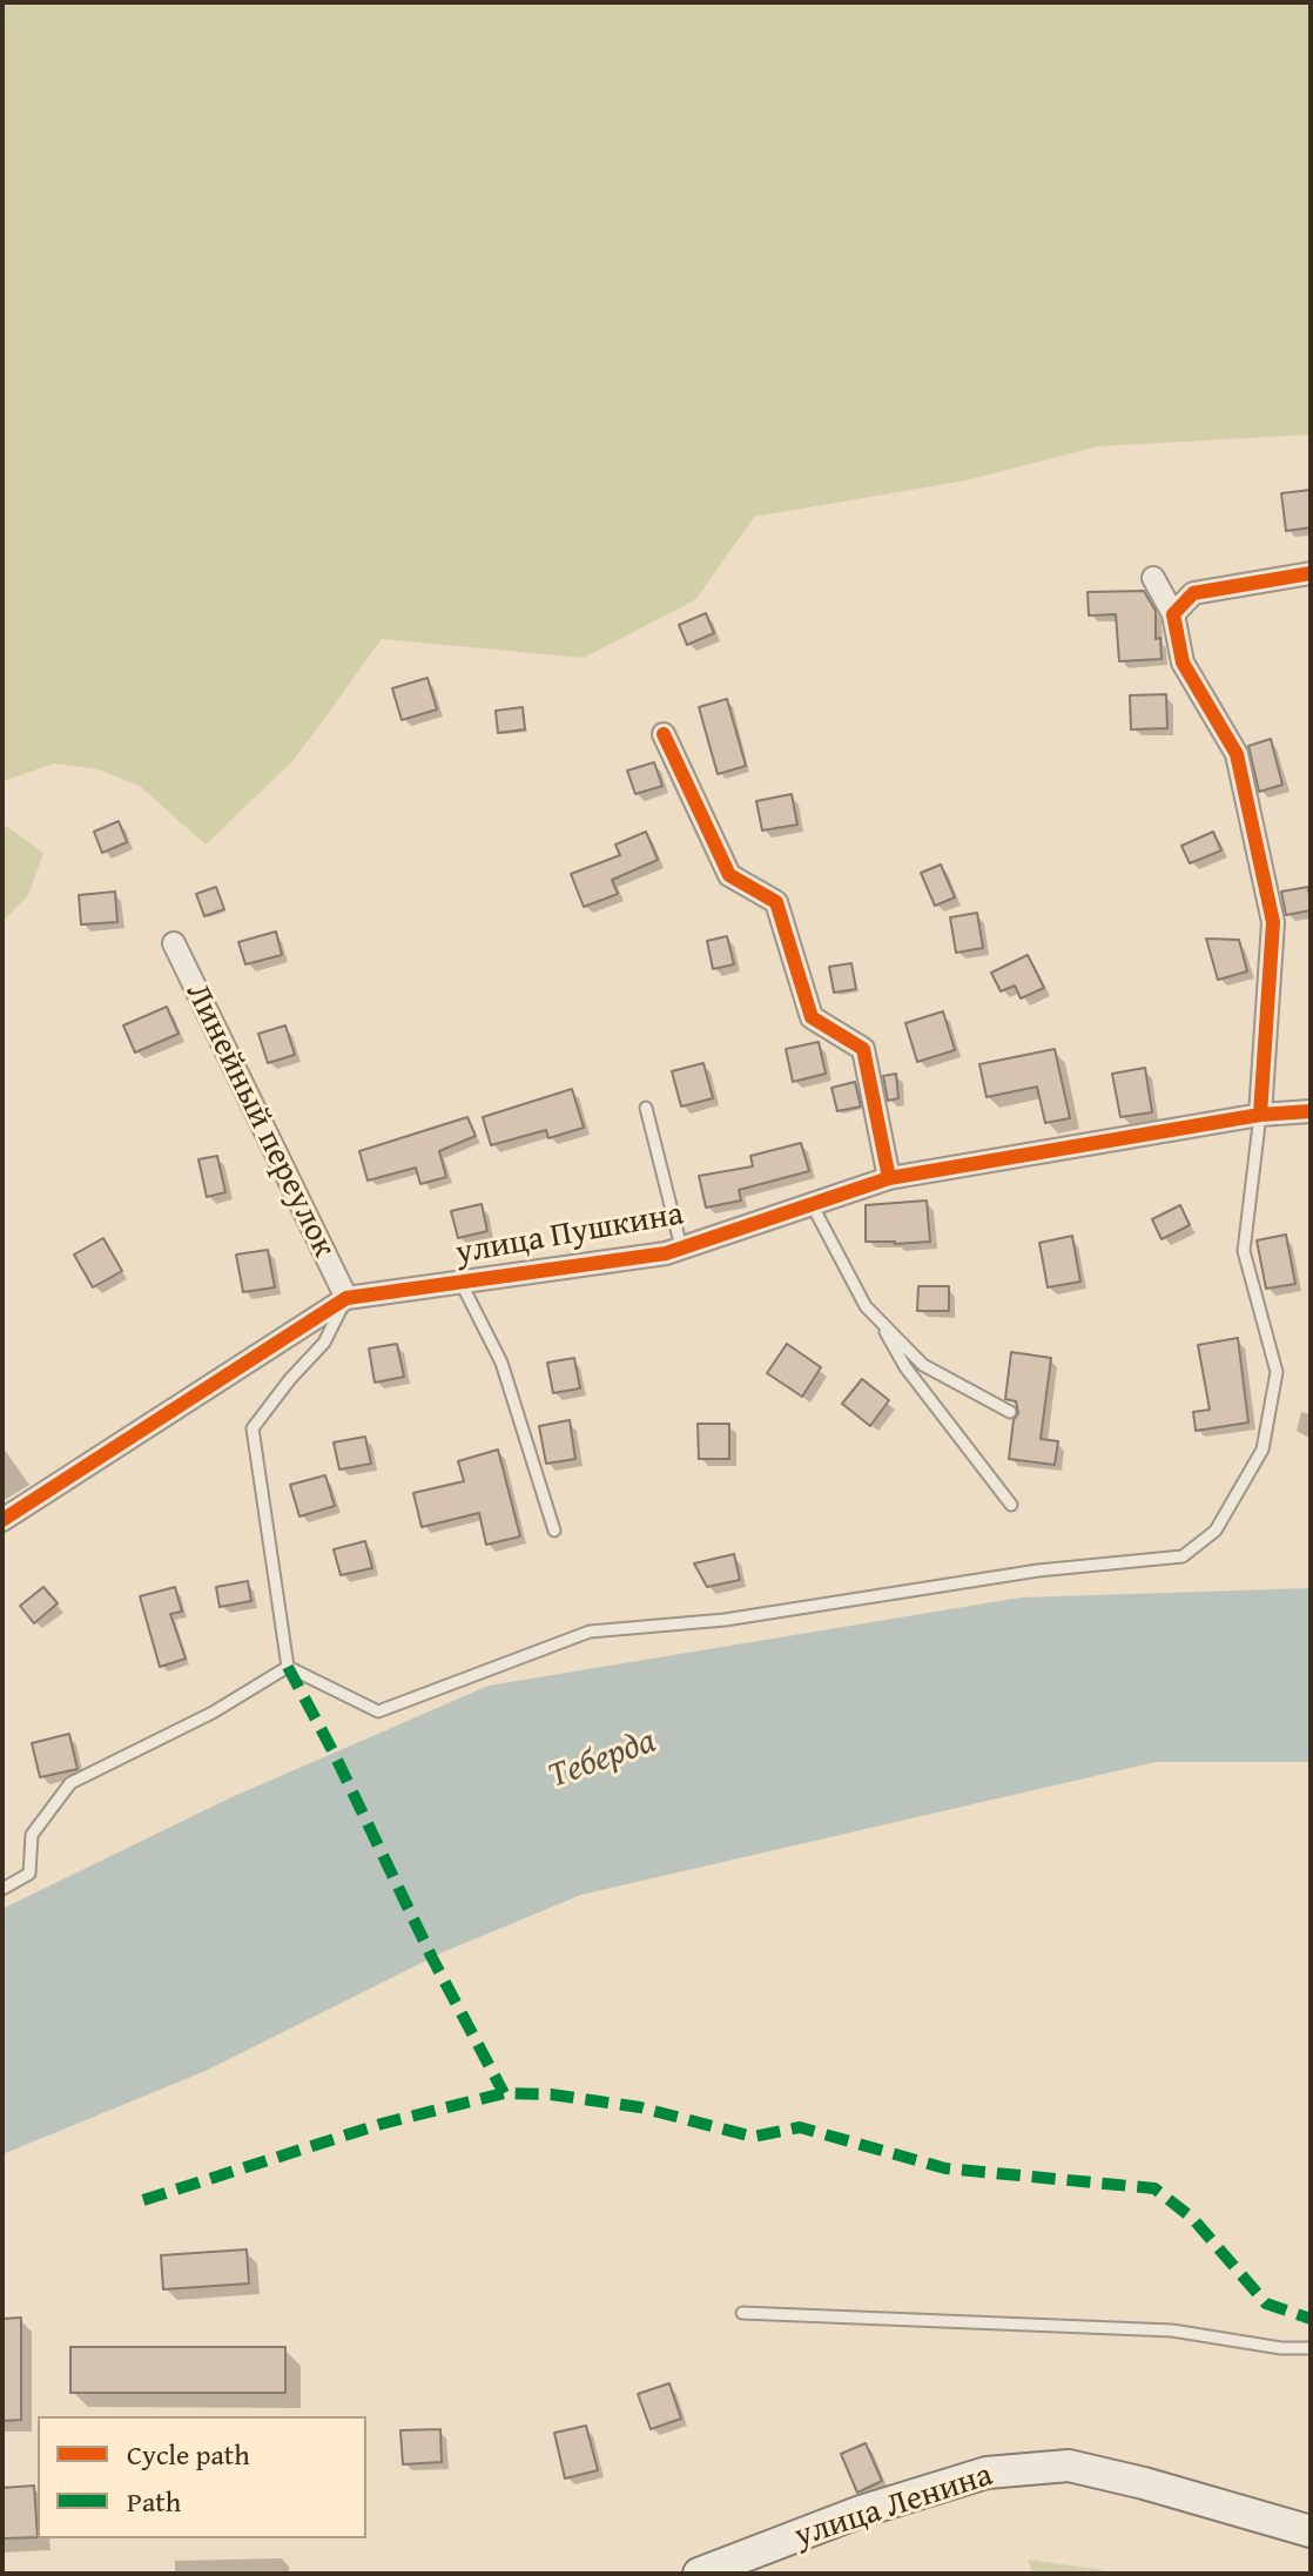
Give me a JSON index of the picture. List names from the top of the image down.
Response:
{
  "streets": {
    "main road": ["улица Ленина"],
    "street": ["Линейный переулок", "улица Пушкина"]
  },
  "crossings": [
    ["Линейный переулок", "улица Пушкина"]
  ],
  "water": ["Теберда"],
  "legend": ["Cycle path", "Path"]
}
